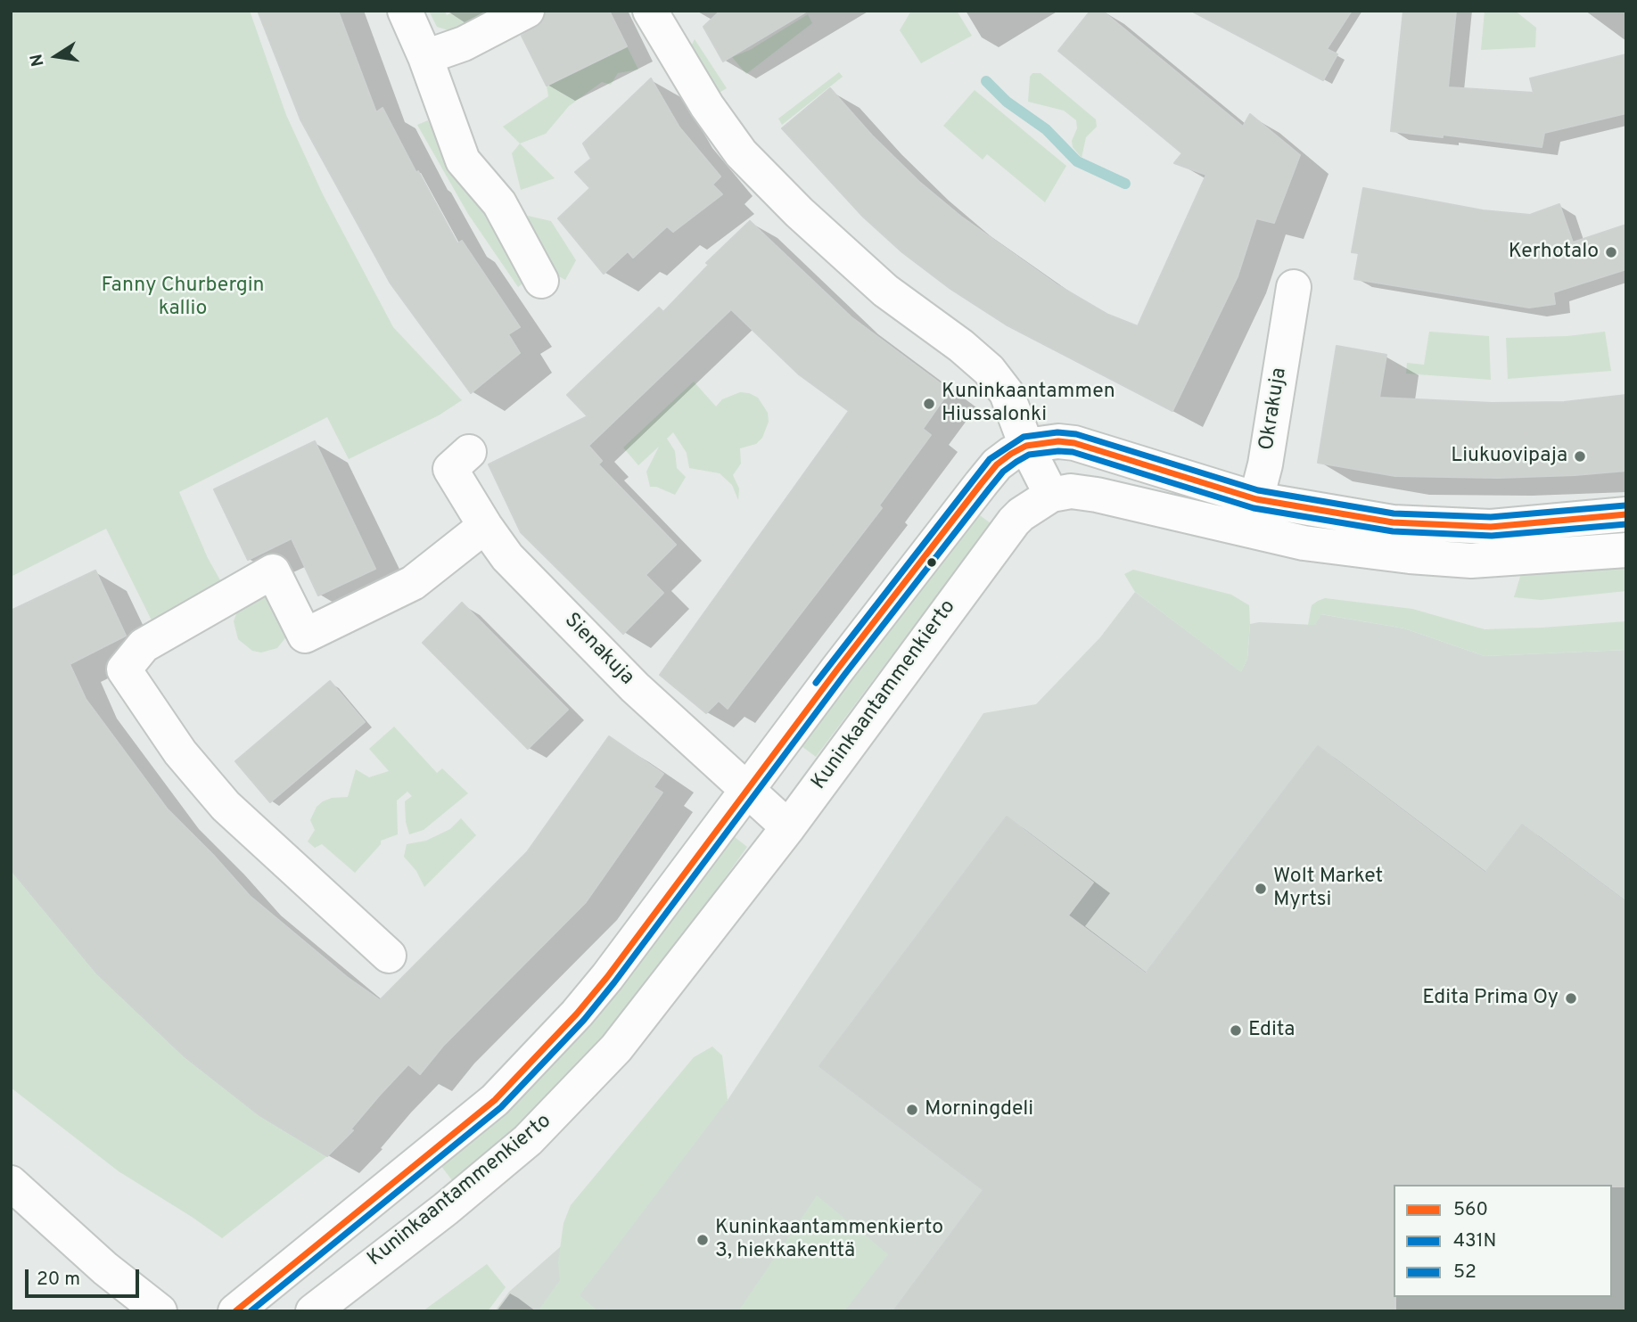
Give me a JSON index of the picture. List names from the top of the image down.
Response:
{
  "streets": {
    "street": ["Okrakuja", "Sienakuja", "Kuninkaantammenkierto"]
  },
  "crossings": [
    ["Okrakuja", "Kuninkaantammenkierto"],
    ["Sienakuja", "Kuninkaantammenkierto"]
  ],
  "parks": ["Fanny Churbergin kallio"],
  "places": [
    "Kerhotalo",
    "Kuninkaantammen Hiussalonki",
    "Liukuovipaja",
    "Wolt Market Myrtsi",
    "Edita Prima Oy",
    "Edita",
    "Morningdeli",
    "Kuninkaantammenkierto 3, hiekkakenttä"
  ],
  "lines": ["transit line 52", "transit line 560", "transit line 431N"],
  "legend": ["560", "431N", "52"],
  "scale_bar": "20 m",
  "north": "left"
}
